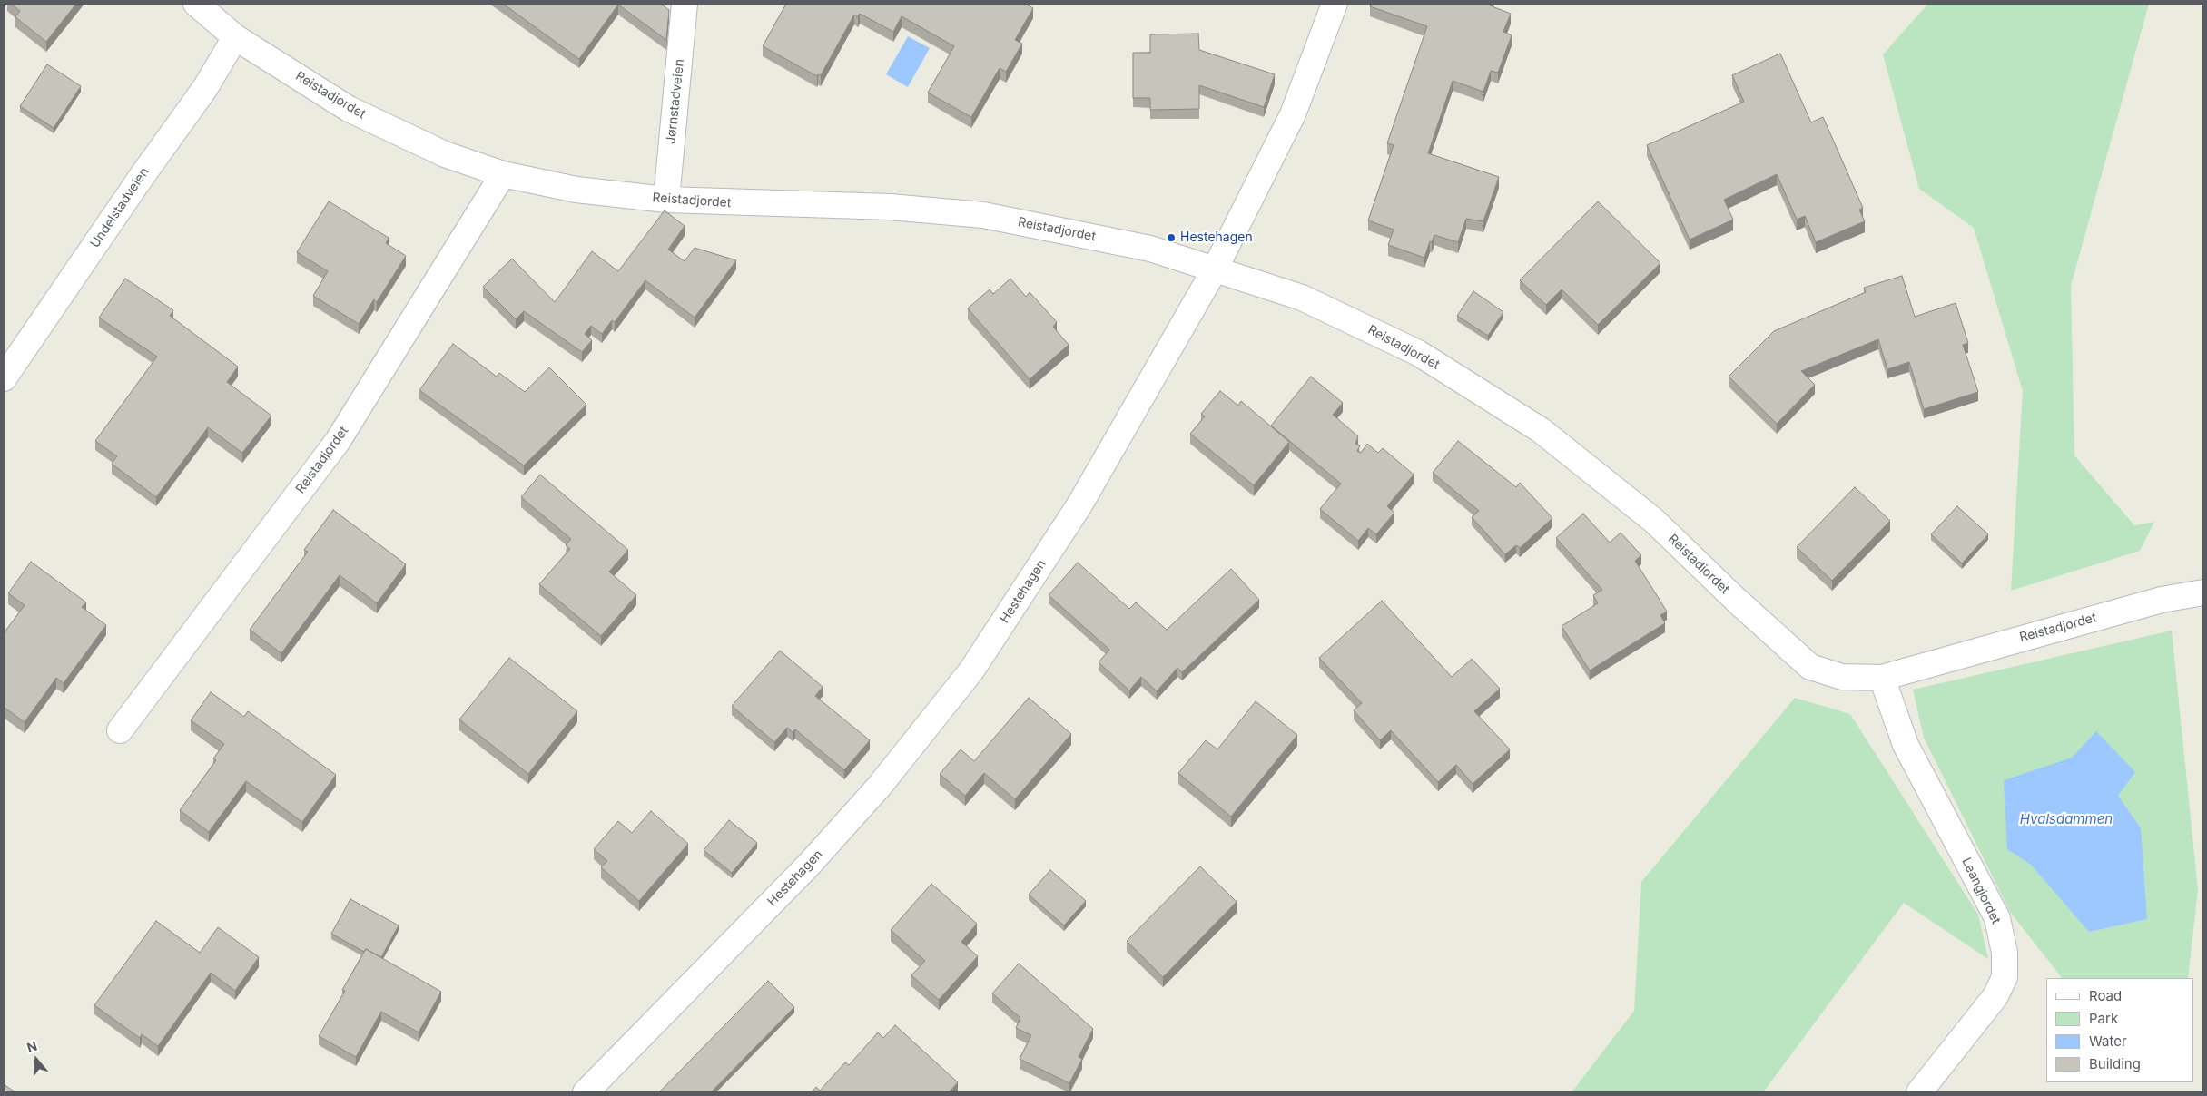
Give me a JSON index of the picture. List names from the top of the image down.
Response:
{
  "streets": {
    "street": [
      "Reistadjordet",
      "Jørnstadveien",
      "Undelstadveien",
      "Hestehagen",
      "Leangjordet"
    ]
  },
  "crossings": [
    ["Reistadjordet", "Jørnstadveien"],
    ["Reistadjordet", "Undelstadveien"],
    ["Reistadjordet", "Hestehagen"],
    ["Reistadjordet", "Leangjordet"]
  ],
  "water": ["Hvalsdammen"],
  "places": ["Hestehagen"],
  "legend": [
    "Road",
    "Park",
    "Water",
    "Building"
  ],
  "north": "top"
}
